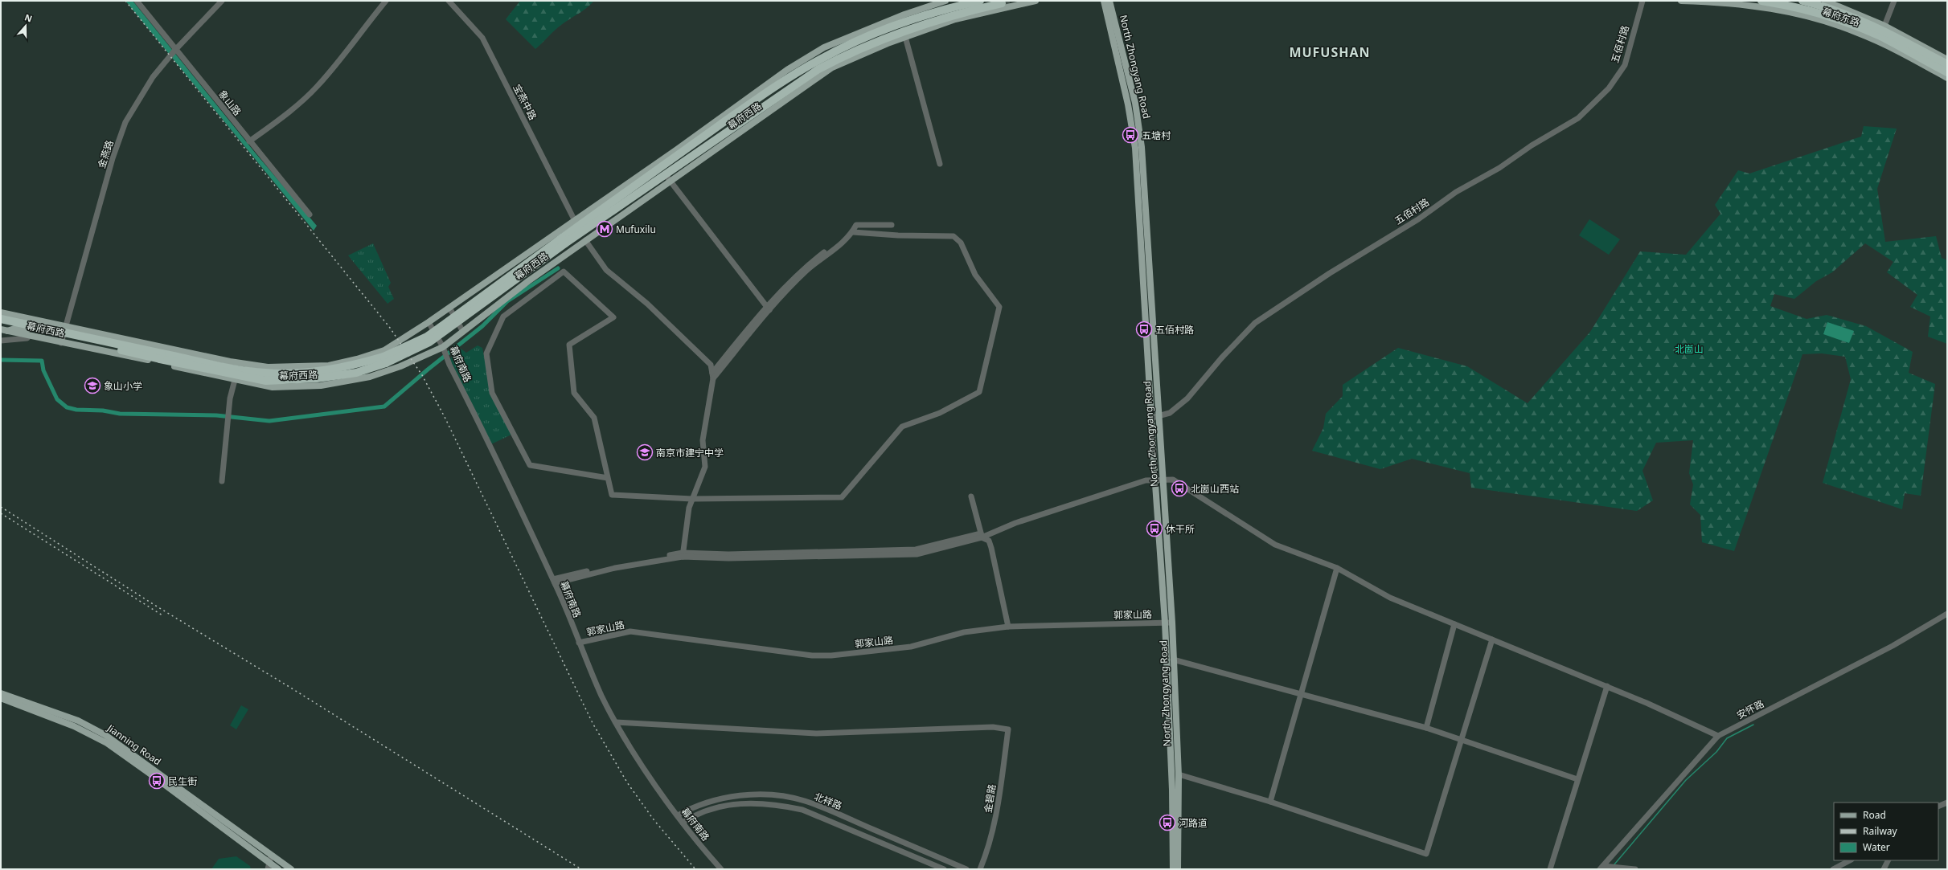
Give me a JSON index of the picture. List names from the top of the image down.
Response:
{
  "streets": {
    "highway": ["幕府东路", "幕府西路"],
    "main road": ["North Zhongyang Road", "Jianning Road"],
    "street": [
      "五佰村路",
      "宝燕中路",
      "象山路",
      "金燕路",
      "幕府南路",
      "郭家山路",
      "安怀路",
      "金碧路",
      "北祥路"
    ]
  },
  "crossings": [
    ["五佰村路", "North Zhongyang Road"],
    ["North Zhongyang Road", "郭家山路"],
    ["宝燕中路", "幕府西路"],
    ["象山路", "金燕路"],
    ["幕府西路", "金燕路"],
    ["幕府西路", "幕府南路"],
    ["幕府南路", "郭家山路"],
    ["幕府南路", "金碧路"],
    ["幕府南路", "北祥路"]
  ],
  "districts": ["MUFUSHAN"],
  "parks": ["北崮山"],
  "places": {
    "bus stop": [
      "五塘村",
      "五佰村路",
      "北崮山西站",
      "休干所",
      "民生街",
      "河路道"
    ],
    "metro station": ["Mufuxilu"],
    "school or university": ["象山小学", "南京市建宁中学"]
  },
  "legend": ["Road", "Railway", "Water"],
  "north": "top"
}
